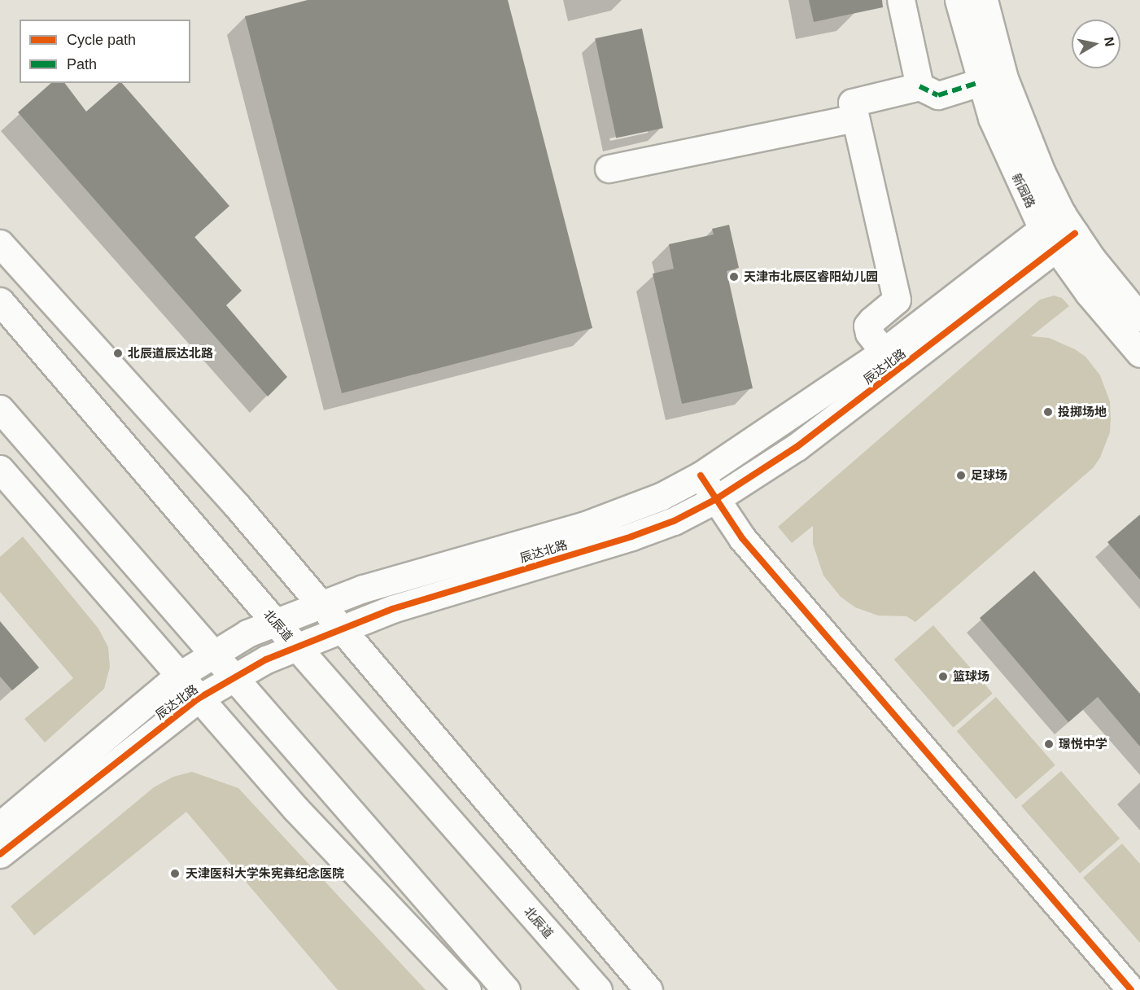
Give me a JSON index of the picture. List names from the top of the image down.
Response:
{
  "streets": {
    "street": ["新园路", "辰达北路", "北辰道"]
  },
  "crossings": [
    ["新园路", "辰达北路"],
    ["辰达北路", "北辰道"]
  ],
  "places": [
    "天津市北辰区睿阳幼儿园",
    "北辰道辰达北路",
    "投掷场地",
    "足球场",
    "篮球场",
    "璟悦中学",
    "天津医科大学朱宪彝纪念医院"
  ],
  "legend": ["Cycle path", "Path"],
  "north": "right"
}
